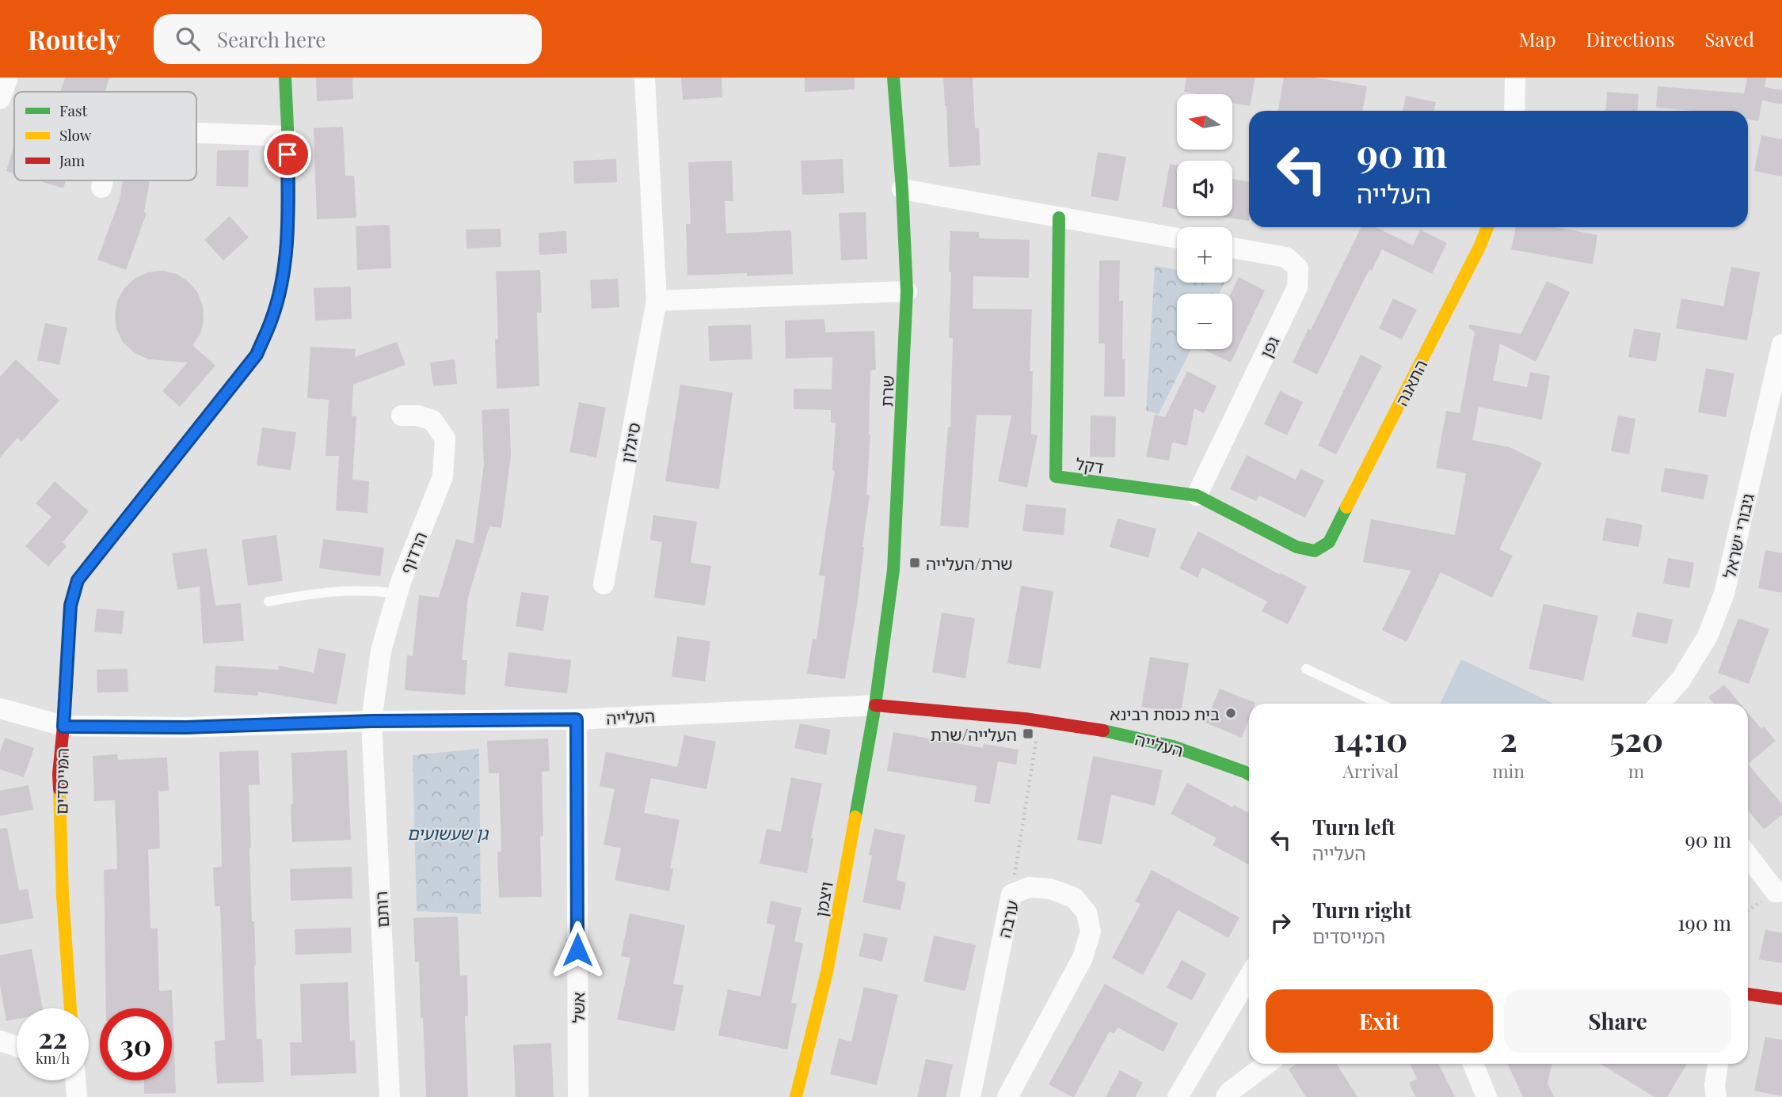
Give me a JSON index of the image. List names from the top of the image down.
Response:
{
  "streets": {
    "street": [
      "גפן",
      "התאנה",
      "שרת",
      "סיגלון",
      "דקל",
      "גיבורי ישראל",
      "הרדוף",
      "העלייה",
      "המייסדים",
      "ויצמן",
      "רותם",
      "ערבה",
      "אשל"
    ]
  },
  "crossings": [
    ["גפן", "דקל"],
    ["התאנה", "דקל"],
    ["שרת", "העלייה"],
    ["שרת", "ויצמן"],
    ["הרדוף", "העלייה"],
    ["הרדוף", "רותם"],
    ["העלייה", "המייסדים"],
    ["העלייה", "ויצמן"],
    ["העלייה", "רותם"],
    ["העלייה", "אשל"]
  ],
  "parks": ["גן שעשועים"],
  "places": {
    "transit": ["שרת/העלייה", "העלייה/שרת"],
    "other": ["בית כנסת רבינא"]
  },
  "legend": ["Fast", "Slow", "Jam"],
  "north": "left",
  "page": {
    "header": "Routely",
    "search": "Search here",
    "nav": ["Map", "Directions", "Saved"],
    "map_buttons": ["+", "−"],
    "turn": ["90 m", "העלייה"],
    "eta": [
      "14:10",
      "Arrival",
      "2",
      "min",
      "520",
      "m"
    ],
    "list": [
      {
        "name": "Turn left",
        "note": "העלייה",
        "value": "90 m"
      },
      {
        "name": "Turn right",
        "note": "המייסדים",
        "value": "190 m"
      }
    ],
    "buttons": ["Exit", "Share"],
    "speed": "22 km/h",
    "limit": "30"
  }
}
